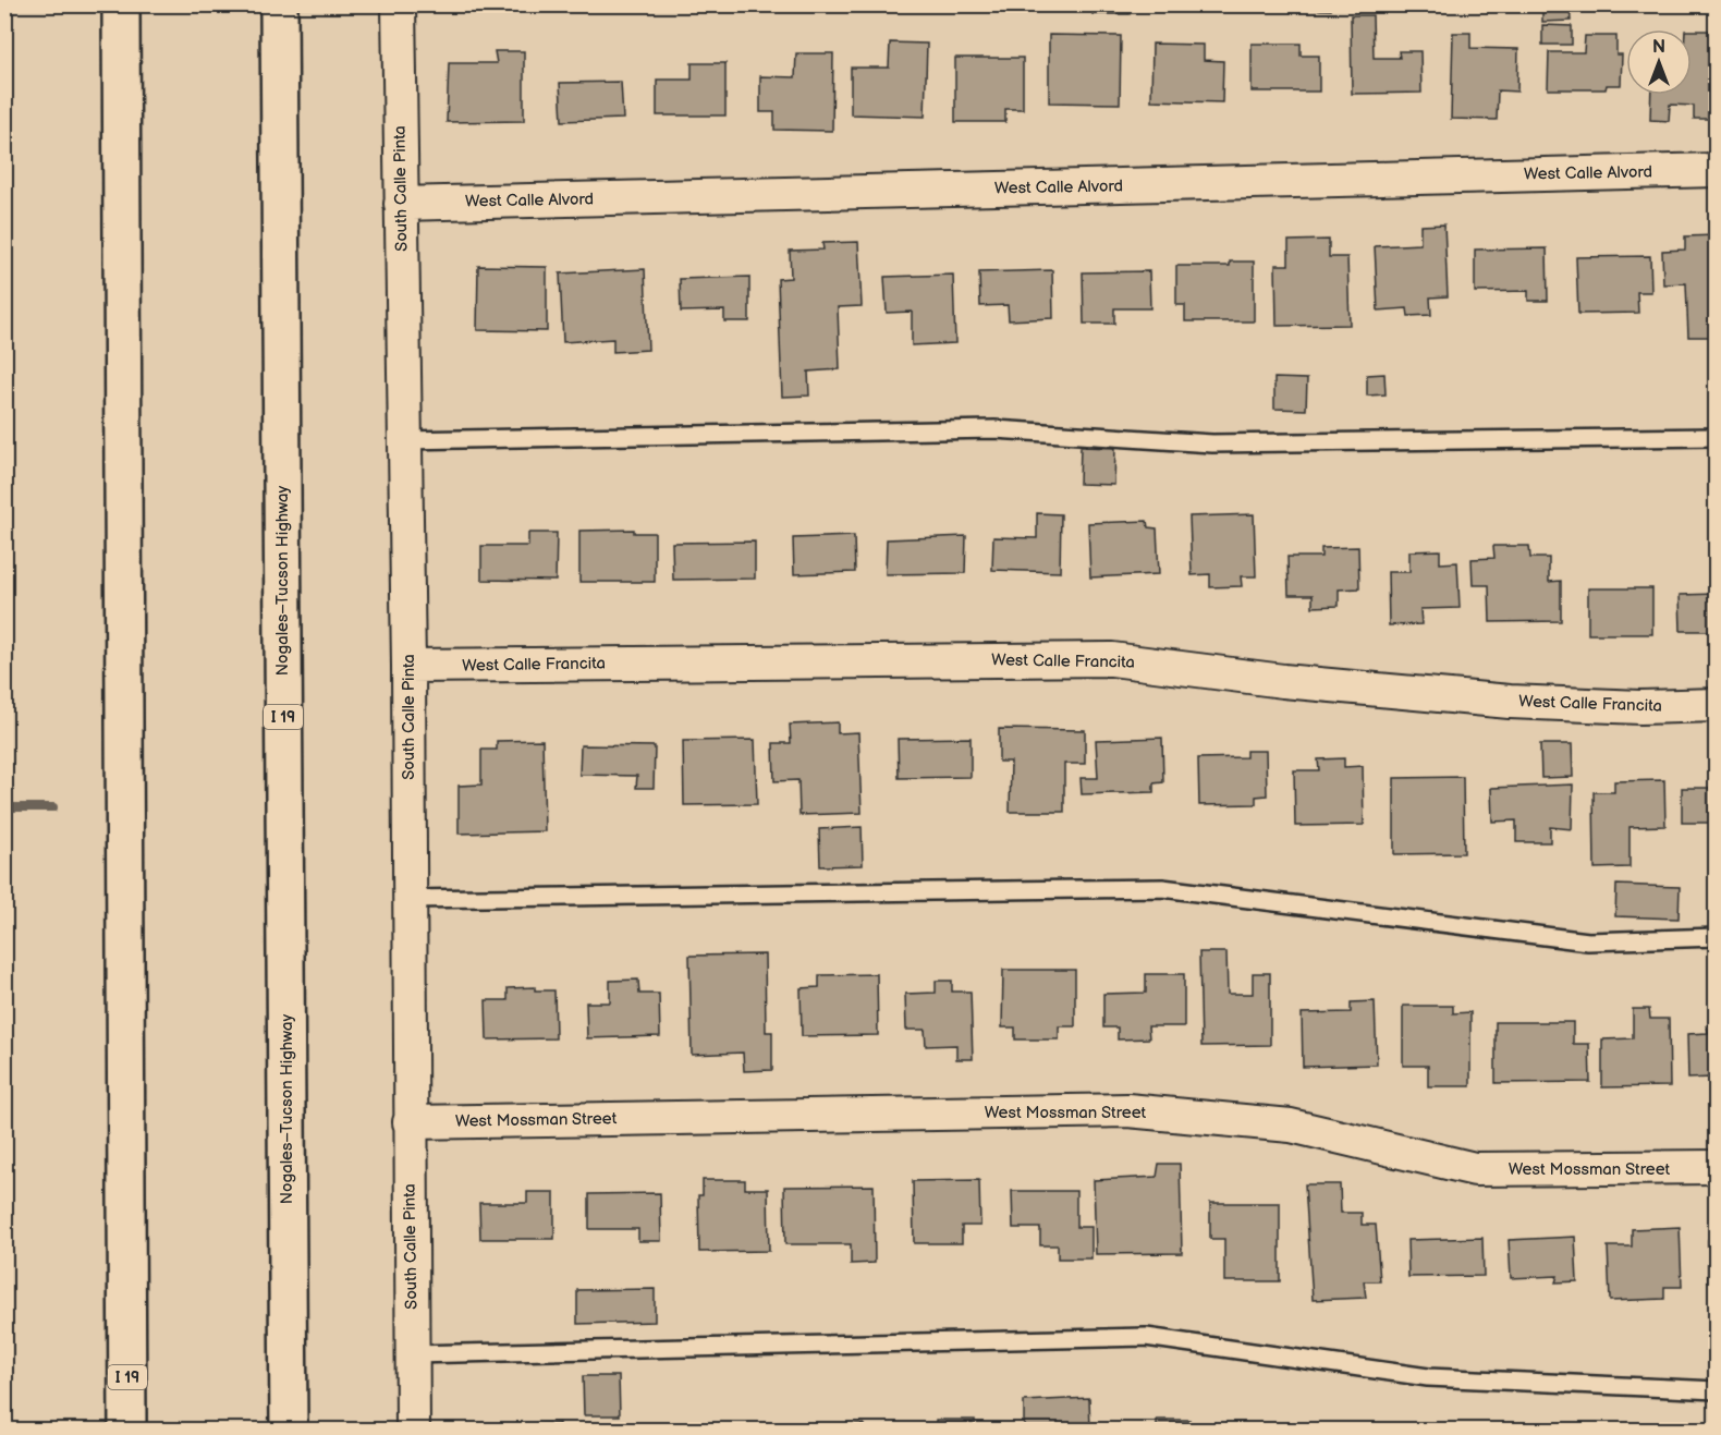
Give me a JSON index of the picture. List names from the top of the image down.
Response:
{
  "streets": {
    "highway": ["Nogales–Tucson Highway", "I 19"],
    "street": [
      "West Calle Alvord",
      "South Calle Pinta",
      "West Calle Francita",
      "West Mossman Street"
    ]
  },
  "crossings": [
    ["West Calle Alvord", "South Calle Pinta"],
    ["South Calle Pinta", "West Calle Francita"],
    ["South Calle Pinta", "West Mossman Street"]
  ],
  "north": "top"
}
